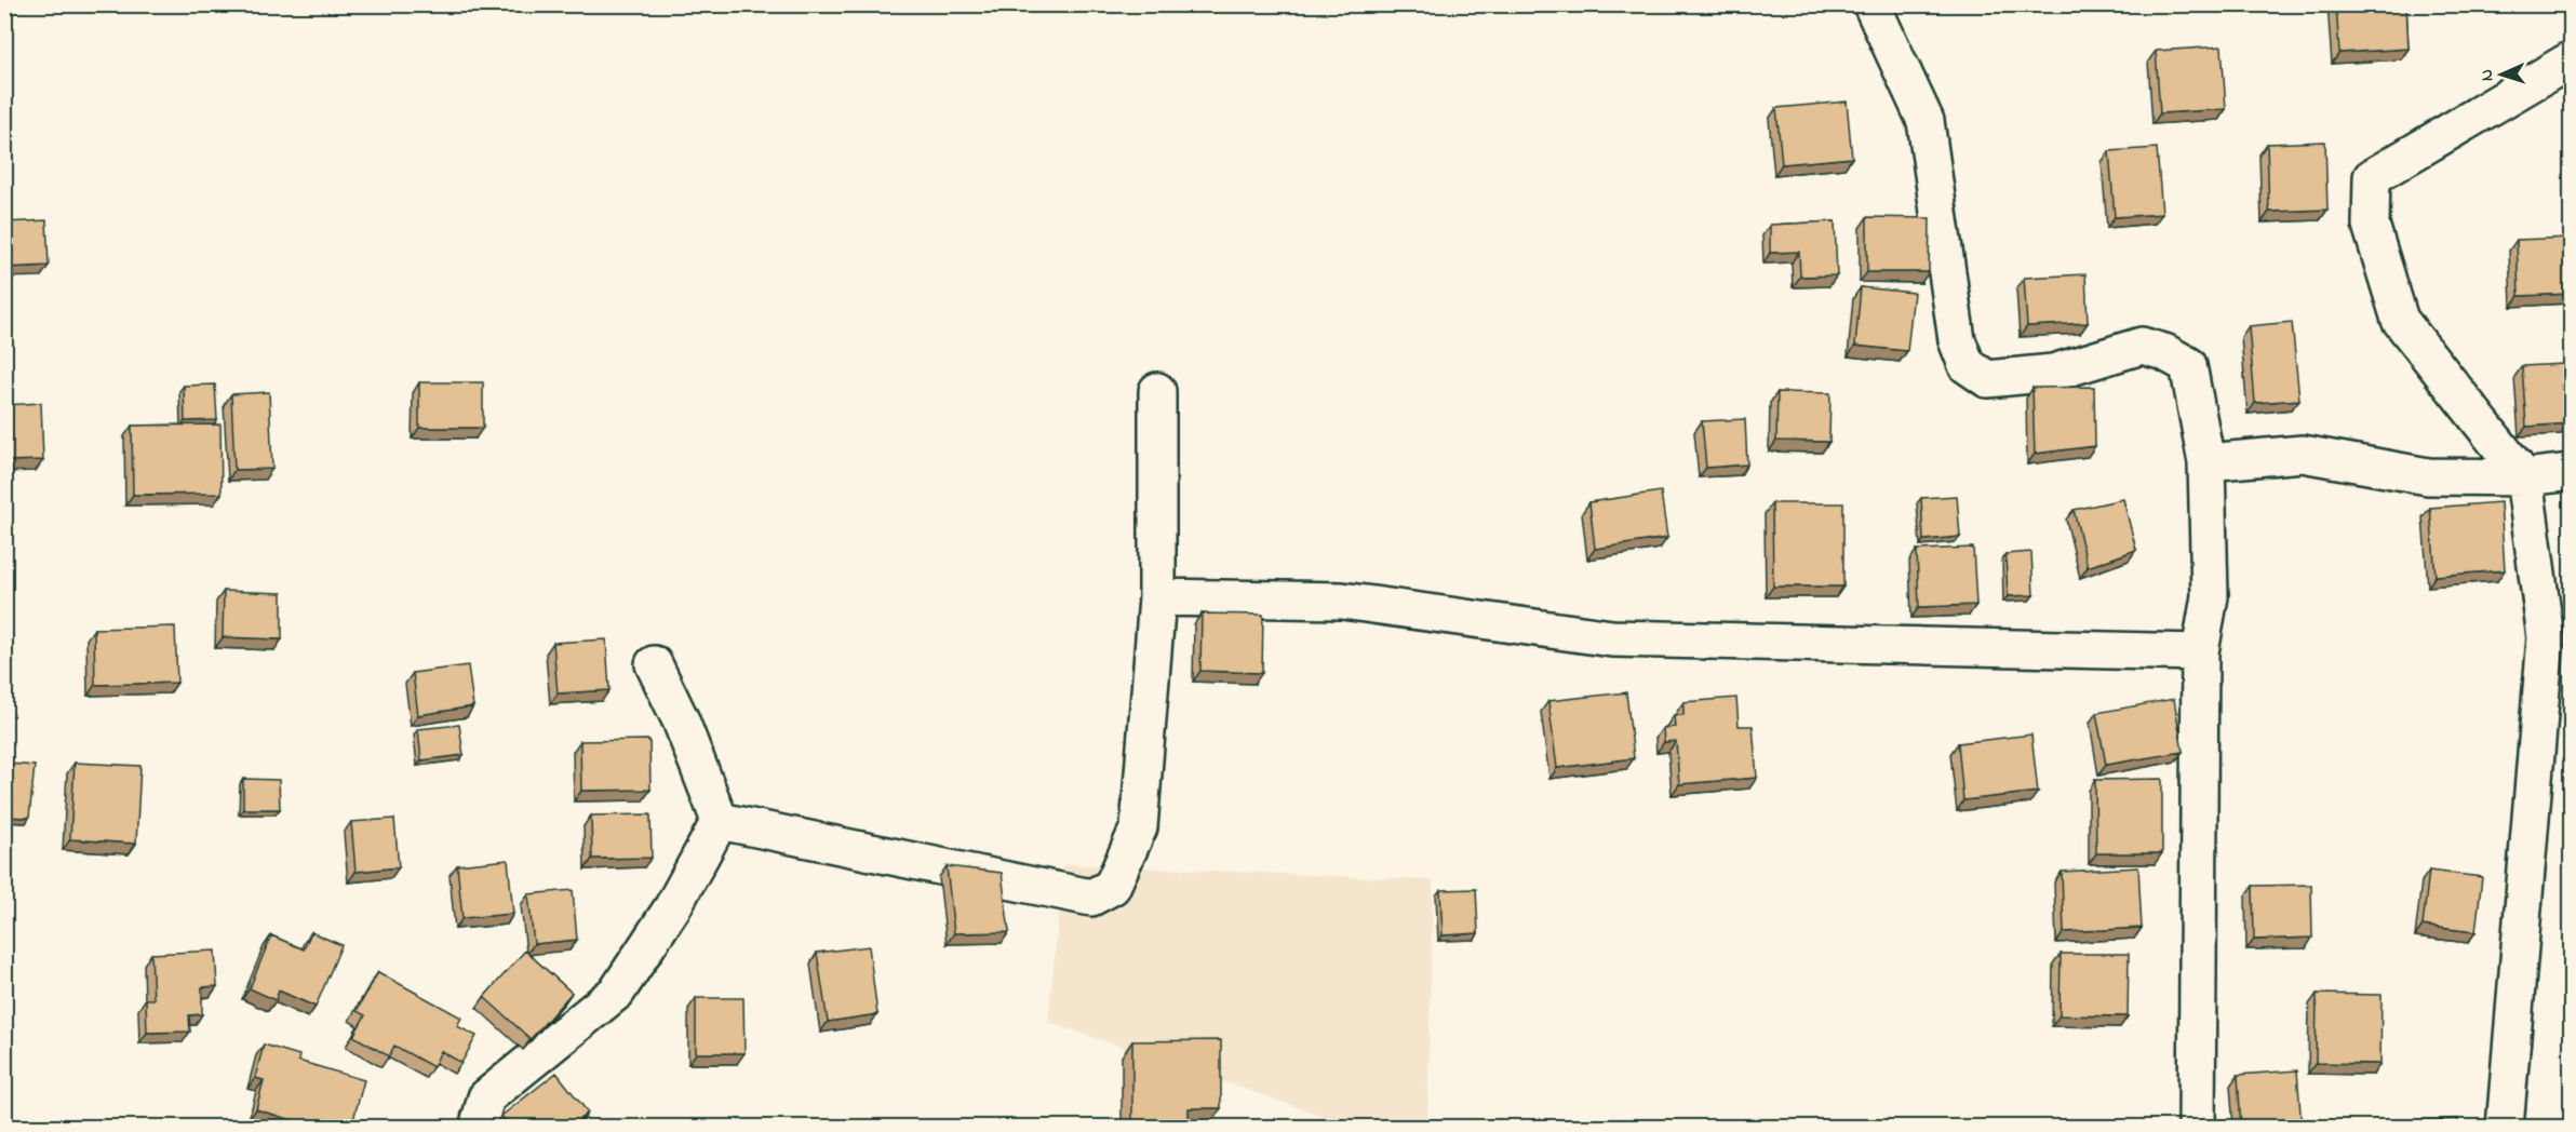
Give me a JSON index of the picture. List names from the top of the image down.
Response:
{
  "north": "left"
}
